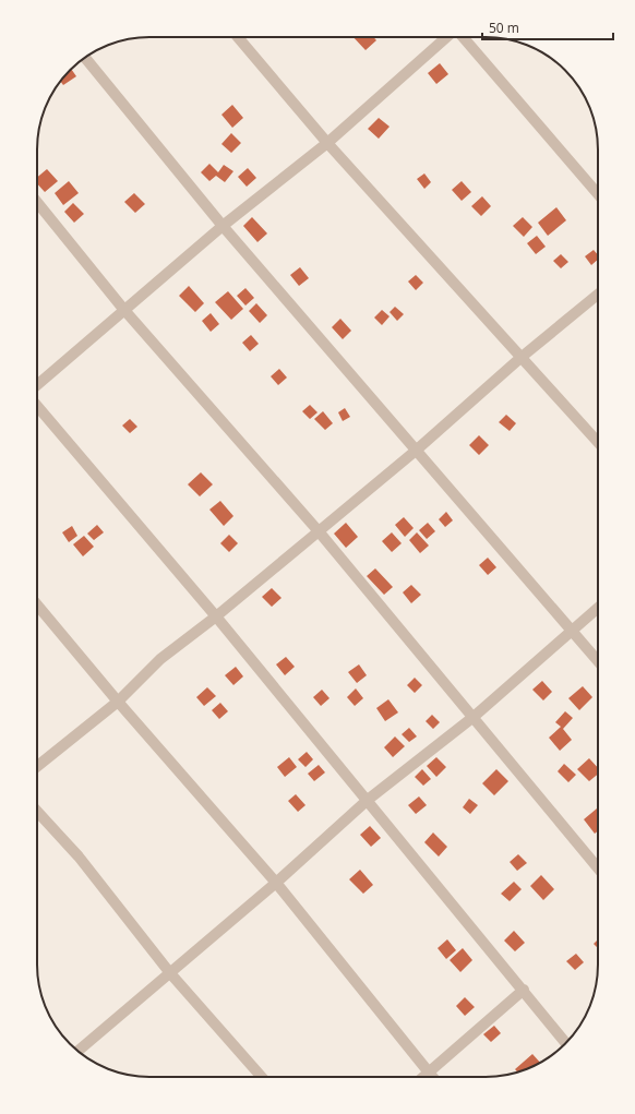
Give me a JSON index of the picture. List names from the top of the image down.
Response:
{
  "scale_bar": "50 m"
}
